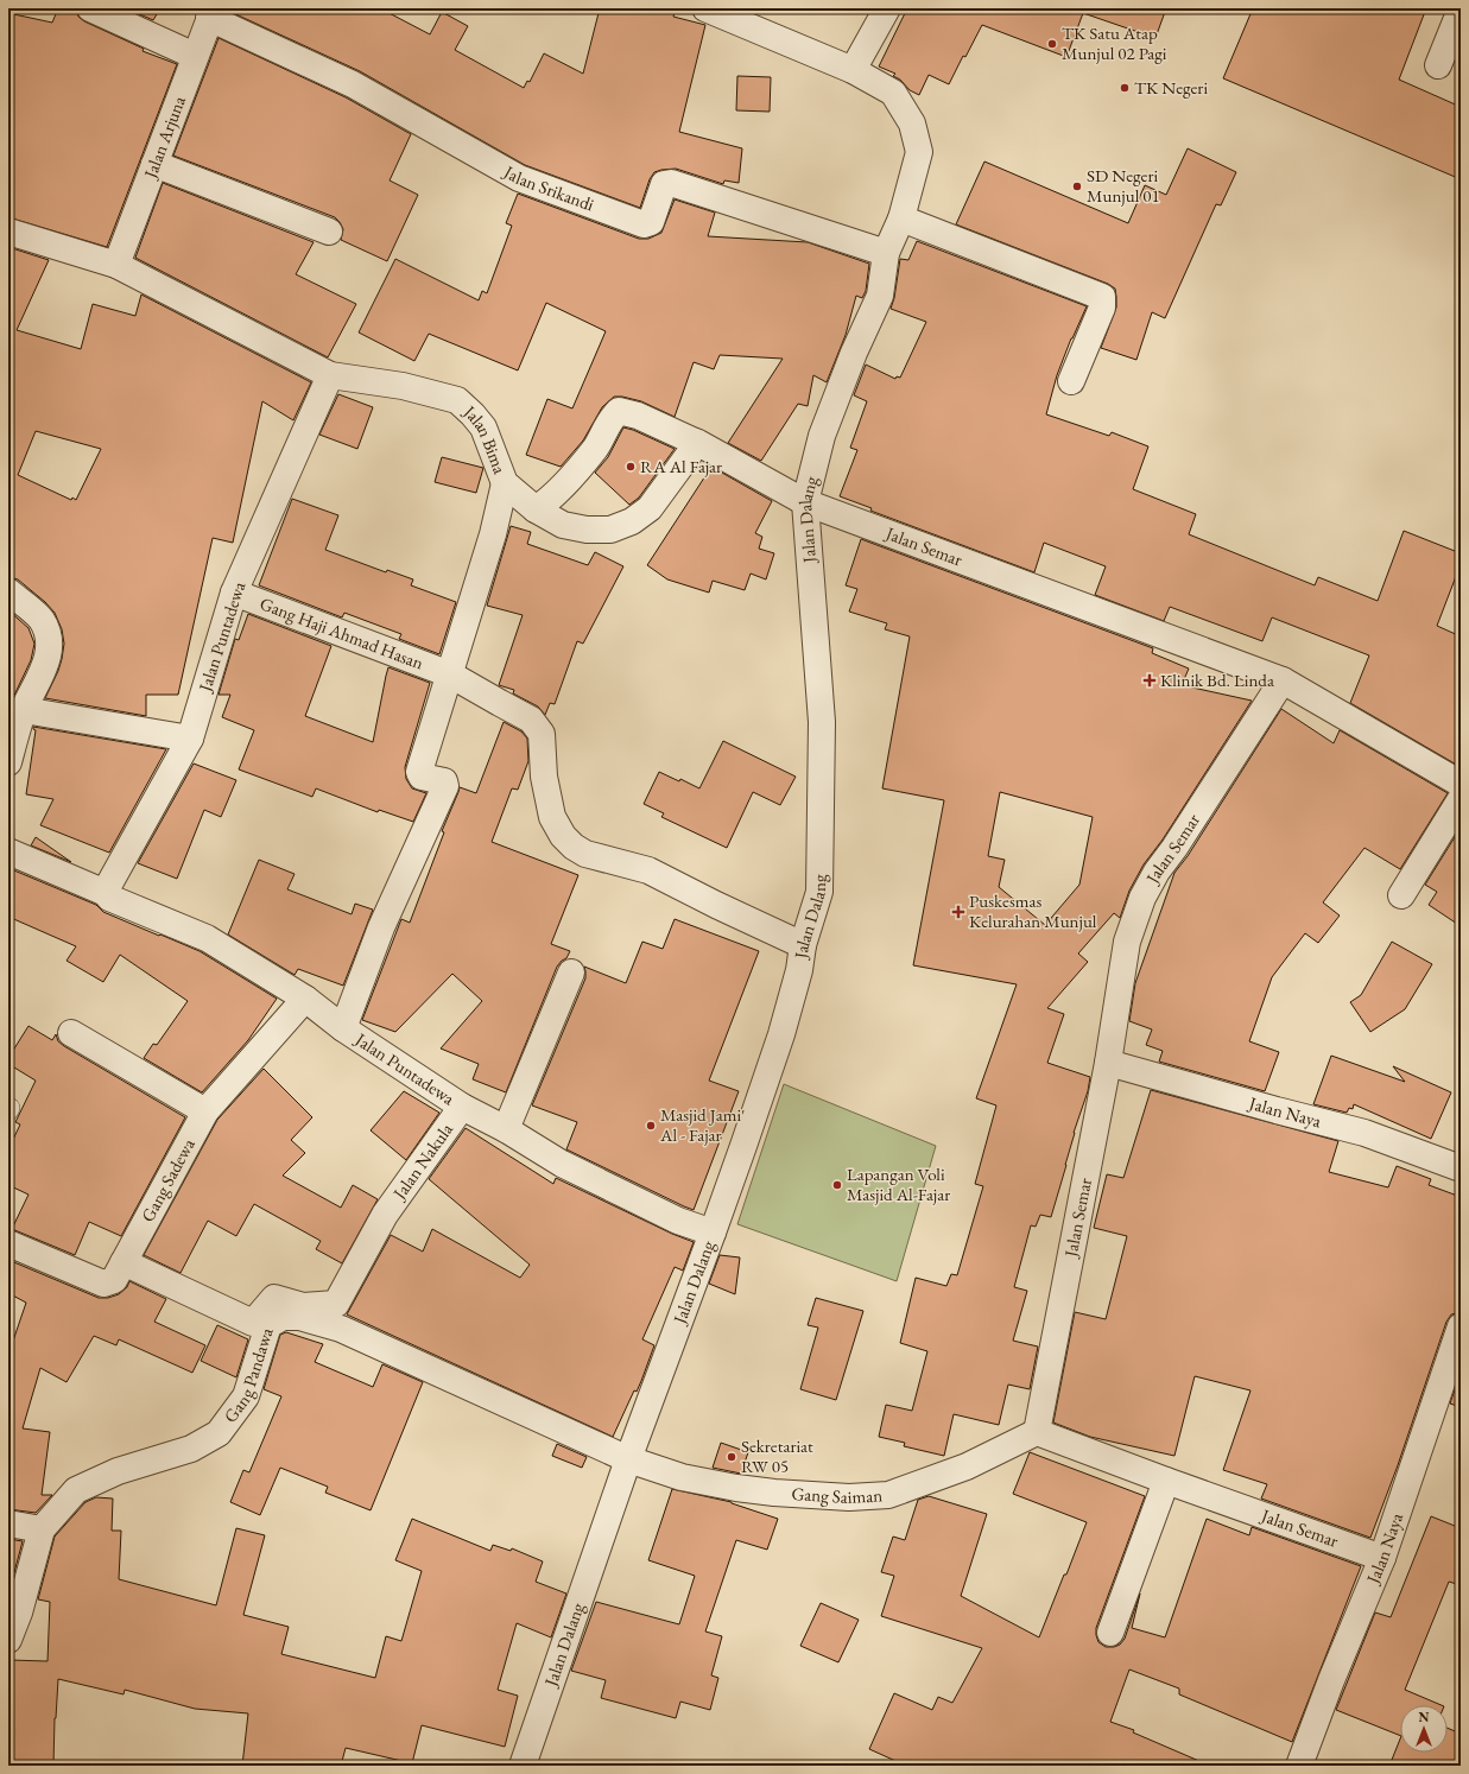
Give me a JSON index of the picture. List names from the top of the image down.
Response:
{
  "streets": {
    "street": [
      "Jalan Arjuna",
      "Jalan Srikandi",
      "Jalan Bima",
      "Jalan Dalang",
      "Jalan Semar",
      "Gang Haji Ahmad Hasan",
      "Jalan Puntadewa",
      "Jalan Naya",
      "Jalan Nakula",
      "Gang Sadewa",
      "Gang Pandawa",
      "Gang Saiman"
    ]
  },
  "crossings": [
    ["Jalan Arjuna", "Jalan Srikandi"],
    ["Jalan Arjuna", "Jalan Bima"],
    ["Jalan Srikandi", "Jalan Dalang"],
    ["Jalan Bima", "Jalan Puntadewa"],
    ["Jalan Dalang", "Jalan Semar"],
    ["Jalan Dalang", "Gang Haji Ahmad Hasan"],
    ["Jalan Dalang", "Jalan Puntadewa"],
    ["Jalan Dalang", "Gang Pandawa"],
    ["Jalan Dalang", "Gang Saiman"],
    ["Jalan Semar", "Jalan Naya"],
    ["Jalan Semar", "Gang Saiman"],
    ["Gang Haji Ahmad Hasan", "Jalan Puntadewa"],
    ["Jalan Puntadewa", "Jalan Nakula"],
    ["Jalan Puntadewa", "Gang Sadewa"],
    ["Jalan Nakula", "Gang Sadewa"],
    ["Gang Pandawa", "Gang Saiman"]
  ],
  "places": {
    "other": [
      "TK Satu Atap Munjul 02 Pagi",
      "TK Negeri",
      "SD Negeri Munjul 01",
      "RA Al Fajar",
      "Masjid Jami' Al - Fajar",
      "Lapangan Voli Masjid Al-Fajar",
      "Sekretariat RW 05"
    ],
    "health": ["Klinik Bd. Linda", "Puskesmas Kelurahan Munjul"]
  },
  "north": "top"
}
